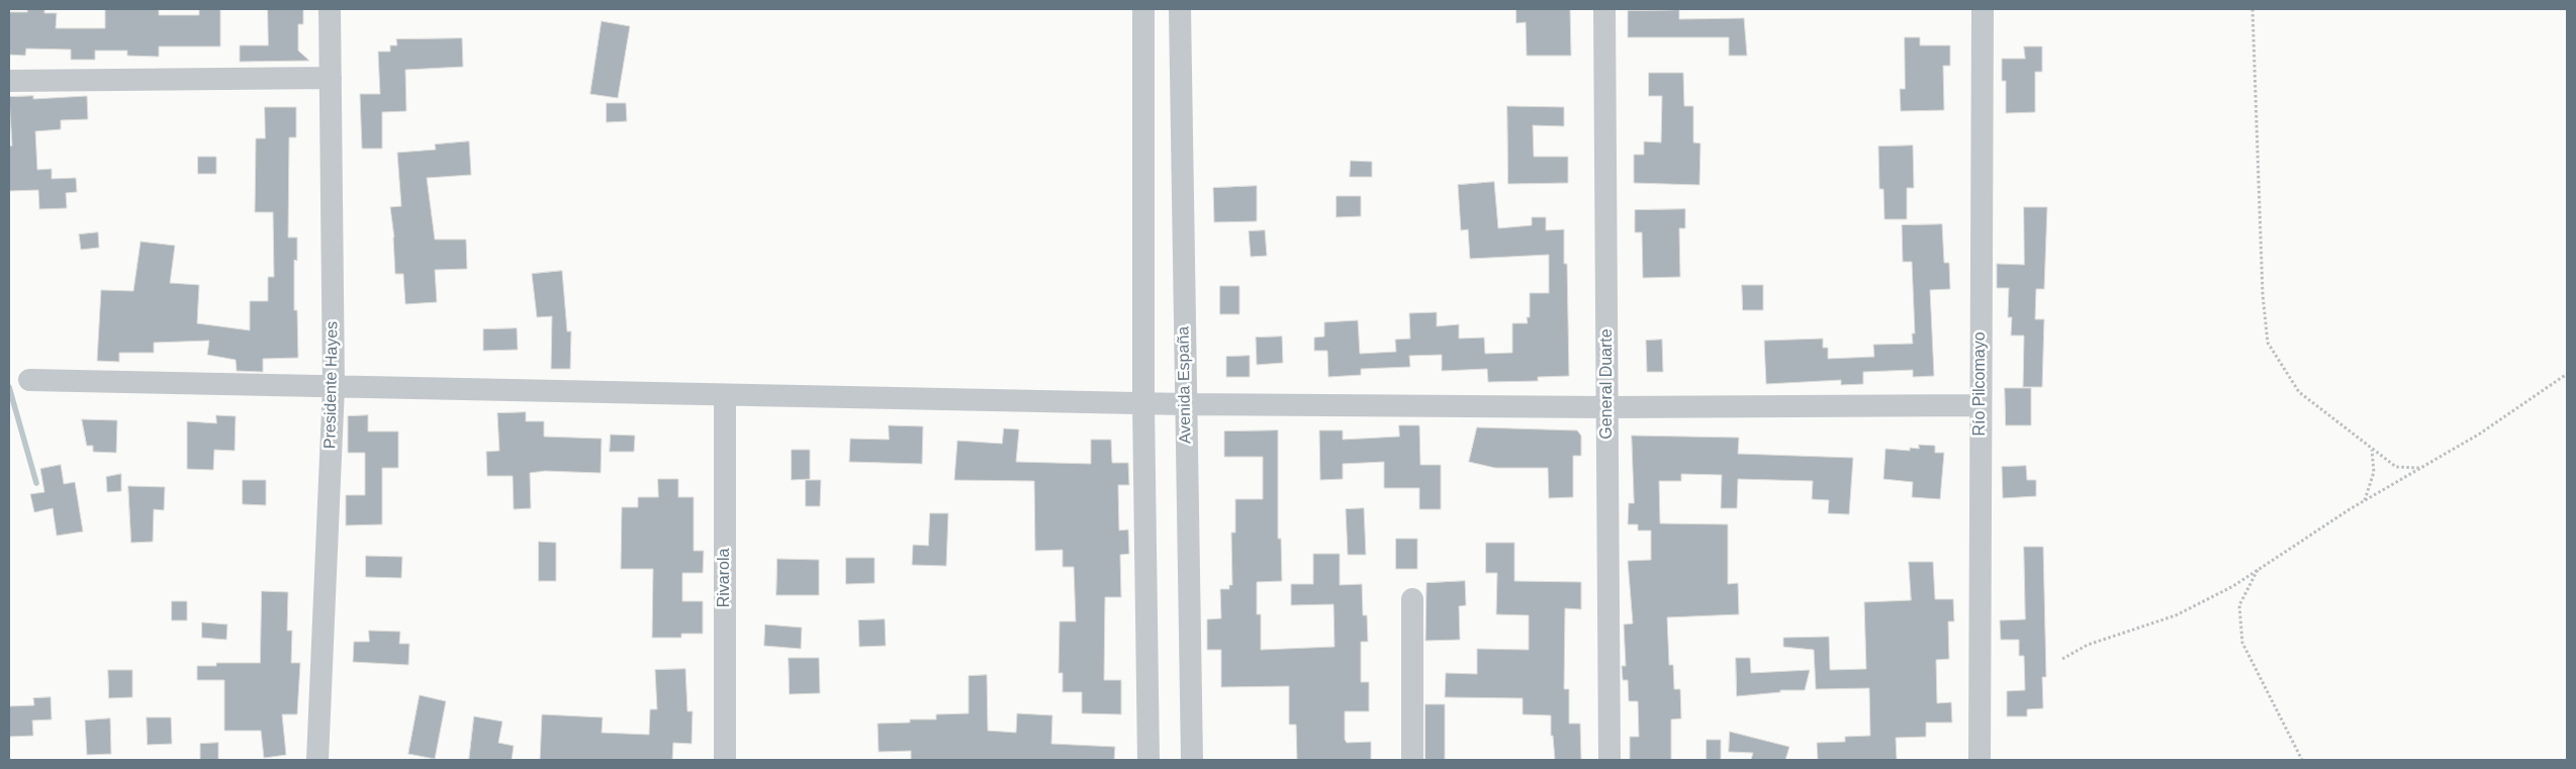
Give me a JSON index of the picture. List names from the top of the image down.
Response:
{
  "streets": {
    "street": [
      "General Duarte",
      "Río Pilcomayo",
      "Presidente Hayes",
      "Avenida España",
      "Rivarola"
    ]
  }
}
